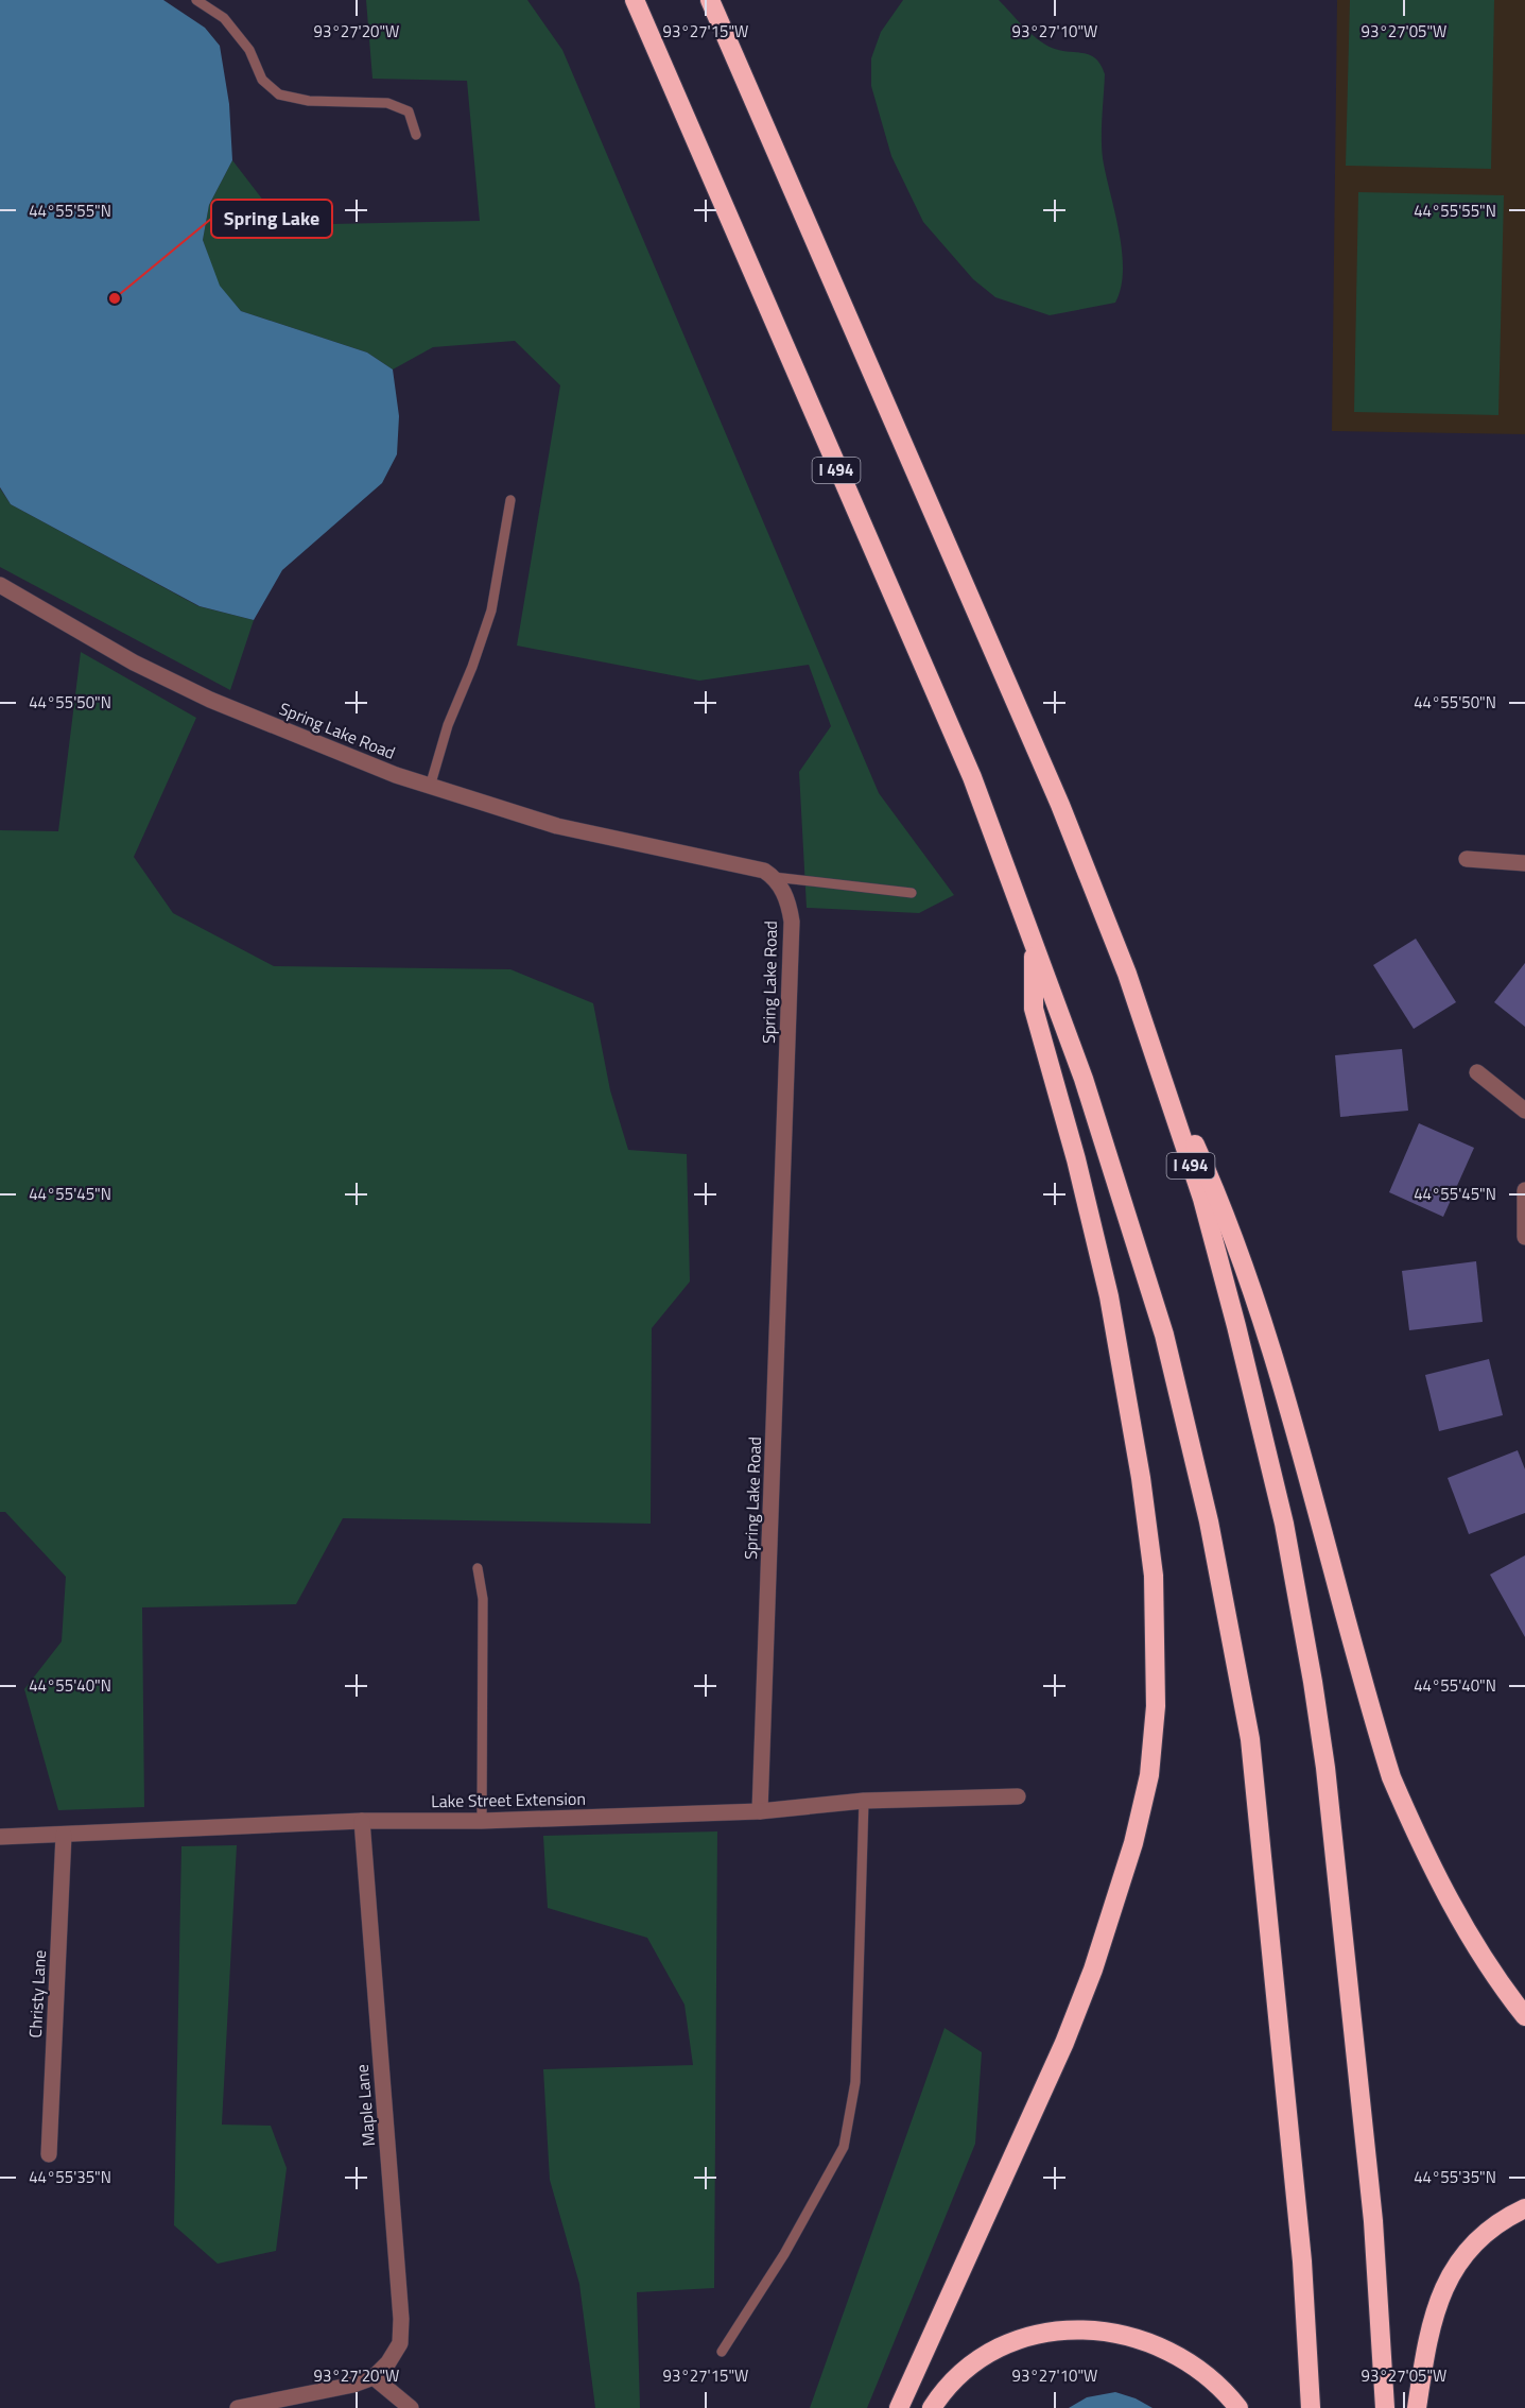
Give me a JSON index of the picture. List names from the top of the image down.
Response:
{
  "streets": {
    "highway": ["I 494"],
    "street": [
      "Spring Lake Road",
      "Lake Street Extension",
      "Christy Lane",
      "Maple Lane"
    ]
  },
  "crossings": [
    ["Spring Lake Road", "Lake Street Extension"],
    ["Lake Street Extension", "Christy Lane"],
    ["Lake Street Extension", "Maple Lane"]
  ],
  "places": ["Spring Lake"],
  "coordinates": [
    "93°27'20\"W",
    "93°27'15\"W",
    "93°27'10\"W",
    "93°27'05\"W",
    "44°55'55\"N",
    "44°55'50\"N",
    "44°55'45\"N",
    "44°55'40\"N",
    "44°55'35\"N"
  ]
}
